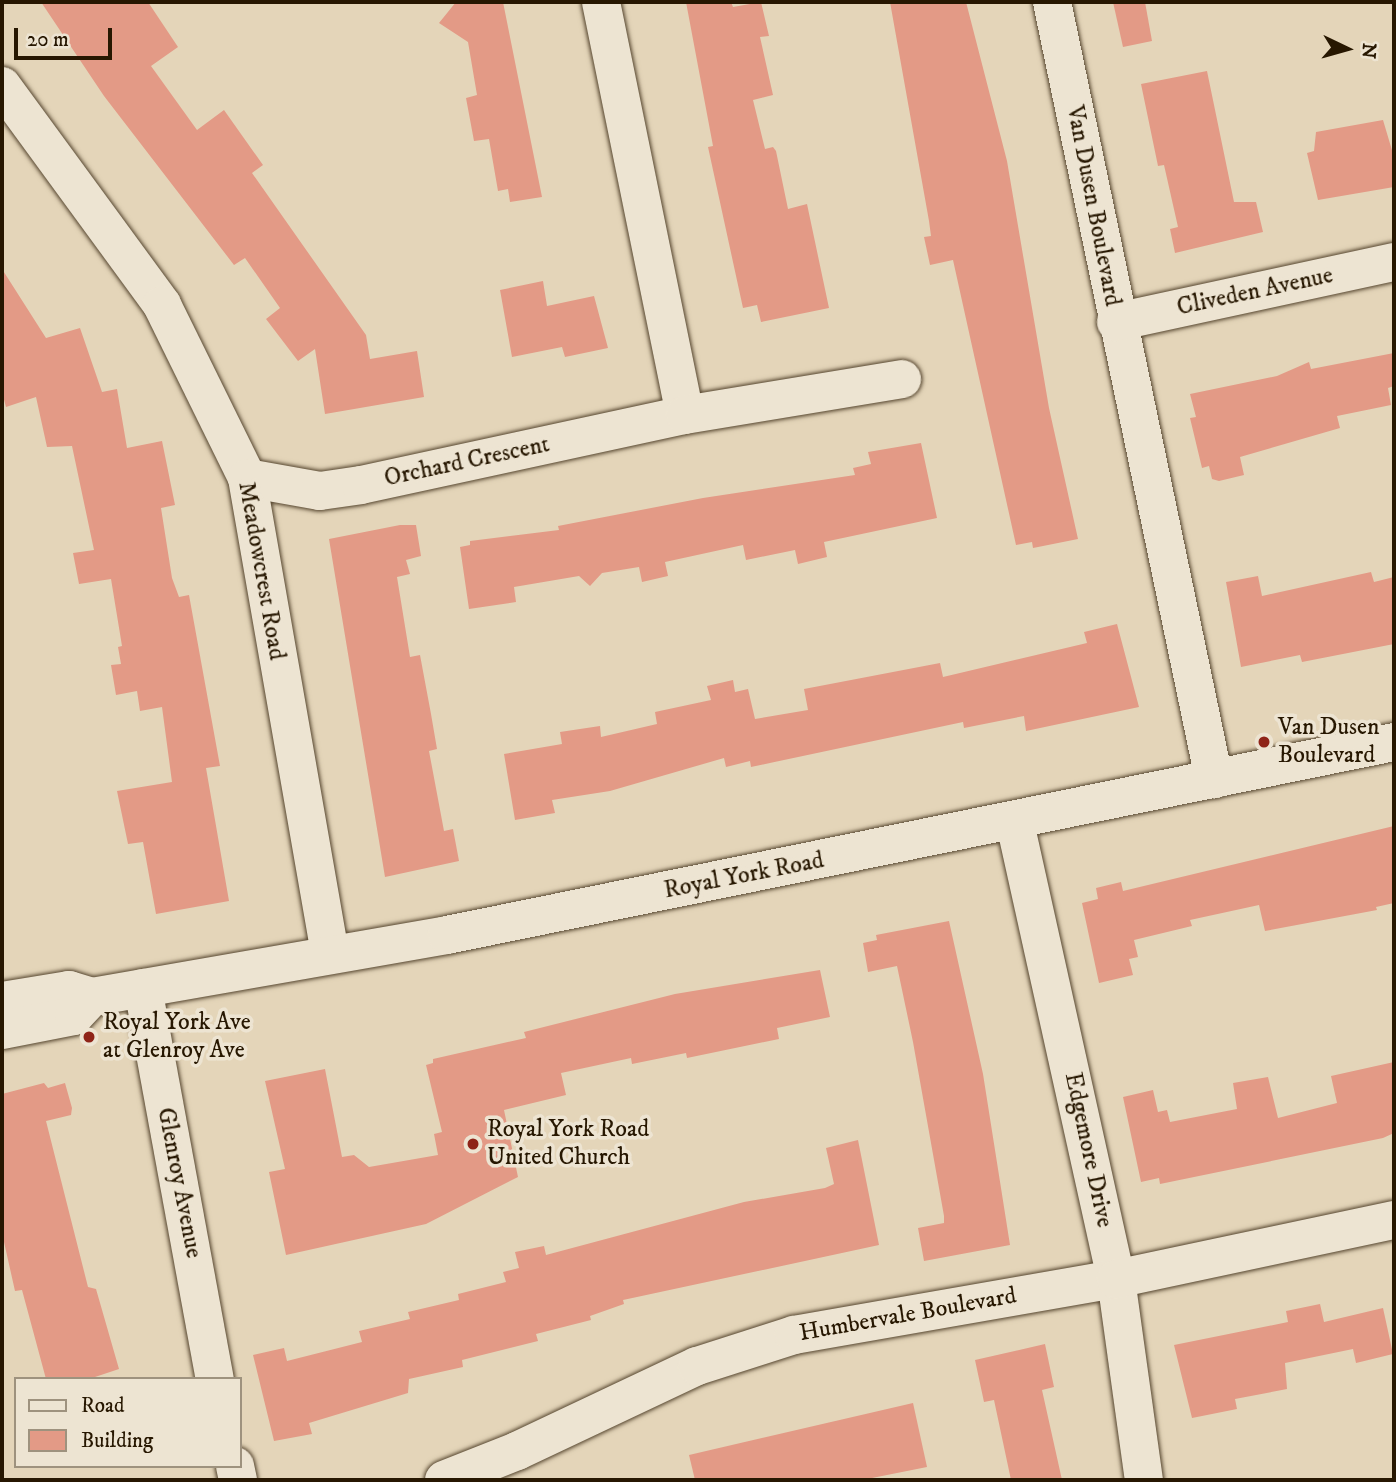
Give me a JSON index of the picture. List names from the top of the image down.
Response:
{
  "streets": {
    "street": [
      "Van Dusen Boulevard",
      "Cliveden Avenue",
      "Orchard Crescent",
      "Meadowcrest Road",
      "Royal York Road",
      "Edgemore Drive",
      "Glenroy Avenue",
      "Humbervale Boulevard"
    ]
  },
  "crossings": [
    ["Van Dusen Boulevard", "Cliveden Avenue"],
    ["Van Dusen Boulevard", "Royal York Road"],
    ["Orchard Crescent", "Meadowcrest Road"],
    ["Meadowcrest Road", "Royal York Road"],
    ["Royal York Road", "Edgemore Drive"],
    ["Royal York Road", "Glenroy Avenue"],
    ["Edgemore Drive", "Humbervale Boulevard"]
  ],
  "places": ["Van Dusen Boulevard", "Royal York Ave at Glenroy Ave", "Royal York Road United Church"],
  "legend": ["Road", "Building"],
  "scale_bar": "20 m",
  "north": "right"
}
